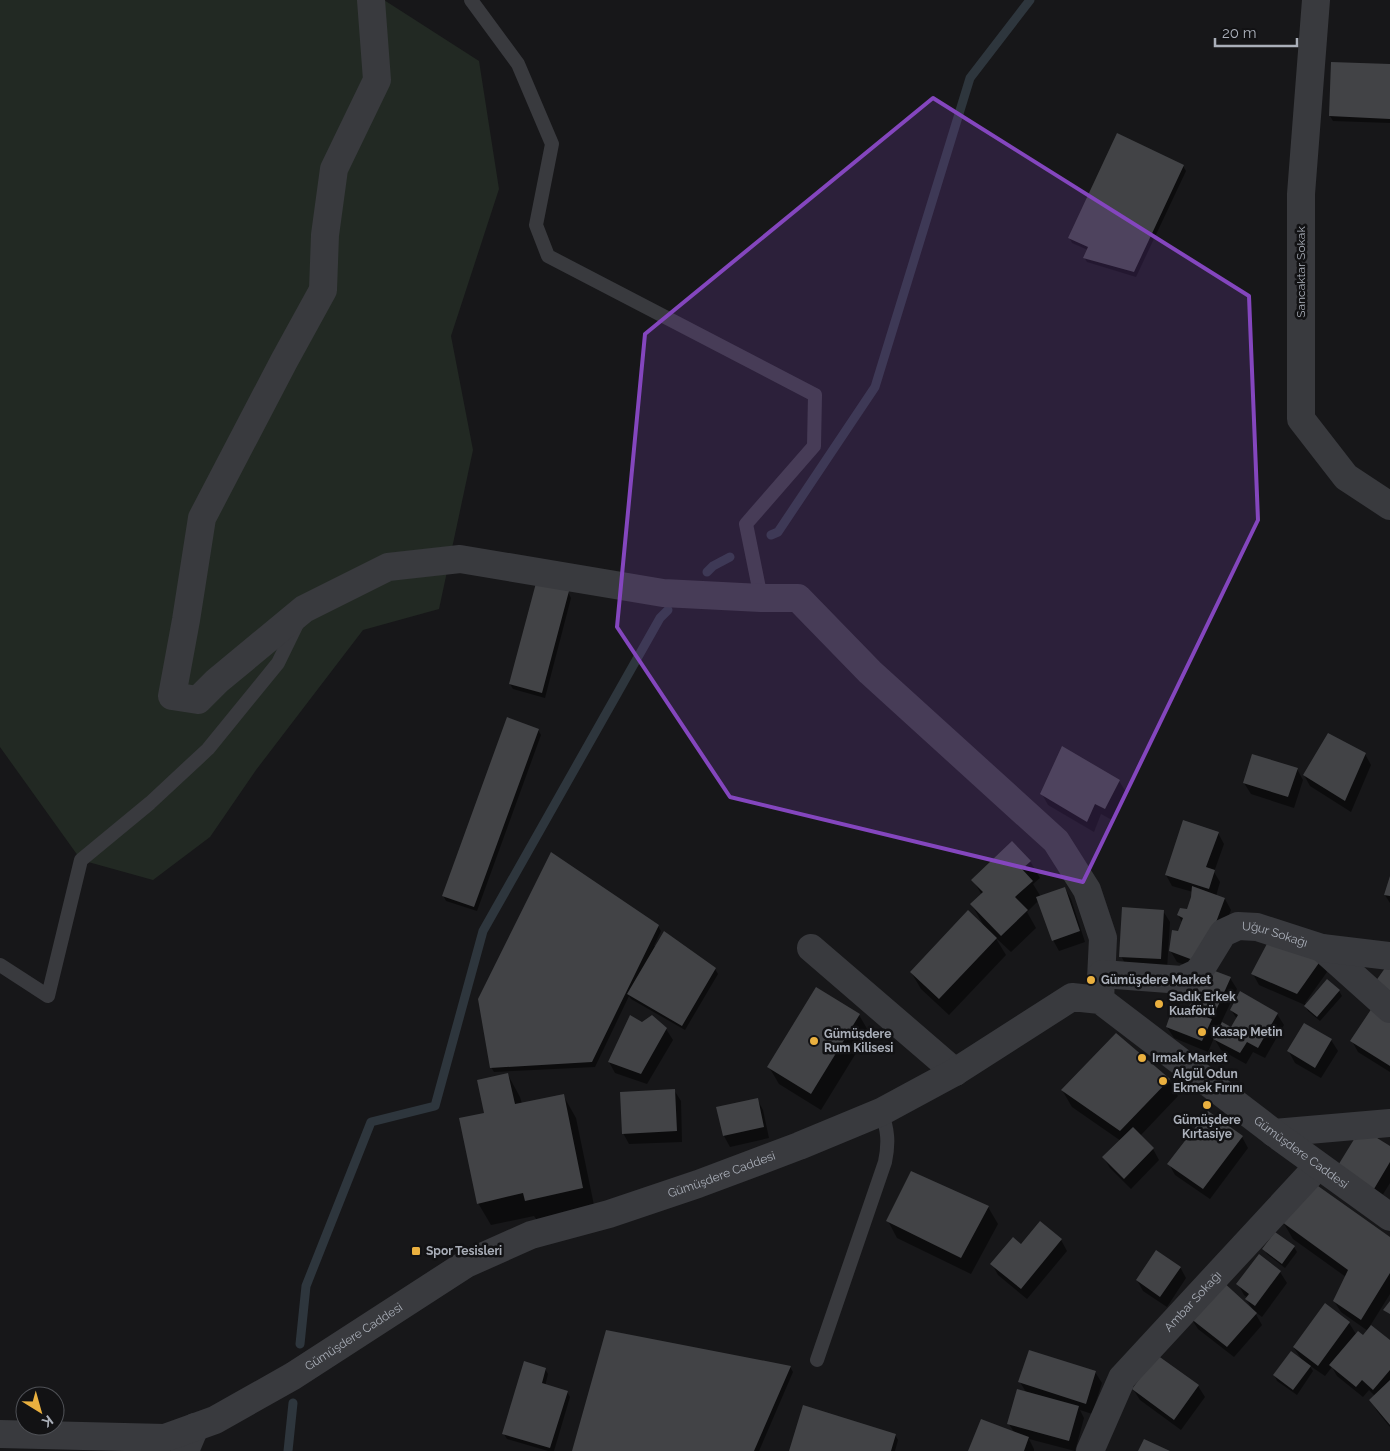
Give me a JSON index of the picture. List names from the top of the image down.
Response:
{
  "streets": {
    "street": [
      "Sancaktar Sokak",
      "Uğur Sokağı",
      "Gümüşdere Caddesi",
      "Ambar Sokağı"
    ]
  },
  "crossings": [
    ["Uğur Sokağı", "Gümüşdere Caddesi"],
    ["Gümüşdere Caddesi", "Ambar Sokağı"]
  ],
  "places": {
    "other": [
      "Gümüşdere Market",
      "Sadık Erkek Kuaförü",
      "Kasap Metin",
      "Gümüşdere Rum Kilisesi",
      "Irmak Market",
      "Algül Odun Ekmek Fırını",
      "Gümüşdere Kırtasiye"
    ],
    "transit": ["Spor Tesisleri"]
  },
  "scale_bar": "20 m",
  "north": "bottom right"
}
